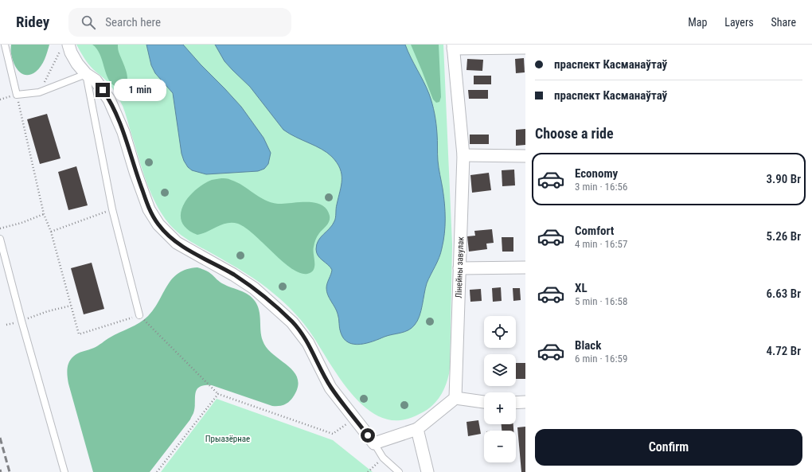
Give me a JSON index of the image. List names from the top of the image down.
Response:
{
  "streets": {
    "street": ["Лінейны завулак"]
  },
  "parks": ["Прыазёрнае"],
  "page": {
    "header": "Ridey",
    "search": "Search here",
    "nav": ["Map", "Layers", "Share"],
    "banner": ["праспект Касманаўтаў", "праспект Касманаўтаў"],
    "bubble": "1 min",
    "heading": "Choose a ride",
    "list": [
      {
        "name": "Economy",
        "note": "3 min · 16:56",
        "value": "3.90 Br"
      },
      {
        "name": "Comfort",
        "note": "4 min · 16:57",
        "value": "5.26 Br"
      },
      {
        "name": "XL",
        "note": "5 min · 16:58",
        "value": "6.63 Br"
      },
      {
        "name": "Black",
        "note": "6 min · 16:59",
        "value": "4.72 Br"
      }
    ],
    "map_buttons": ["+", "−"],
    "buttons": "Confirm"
  }
}
